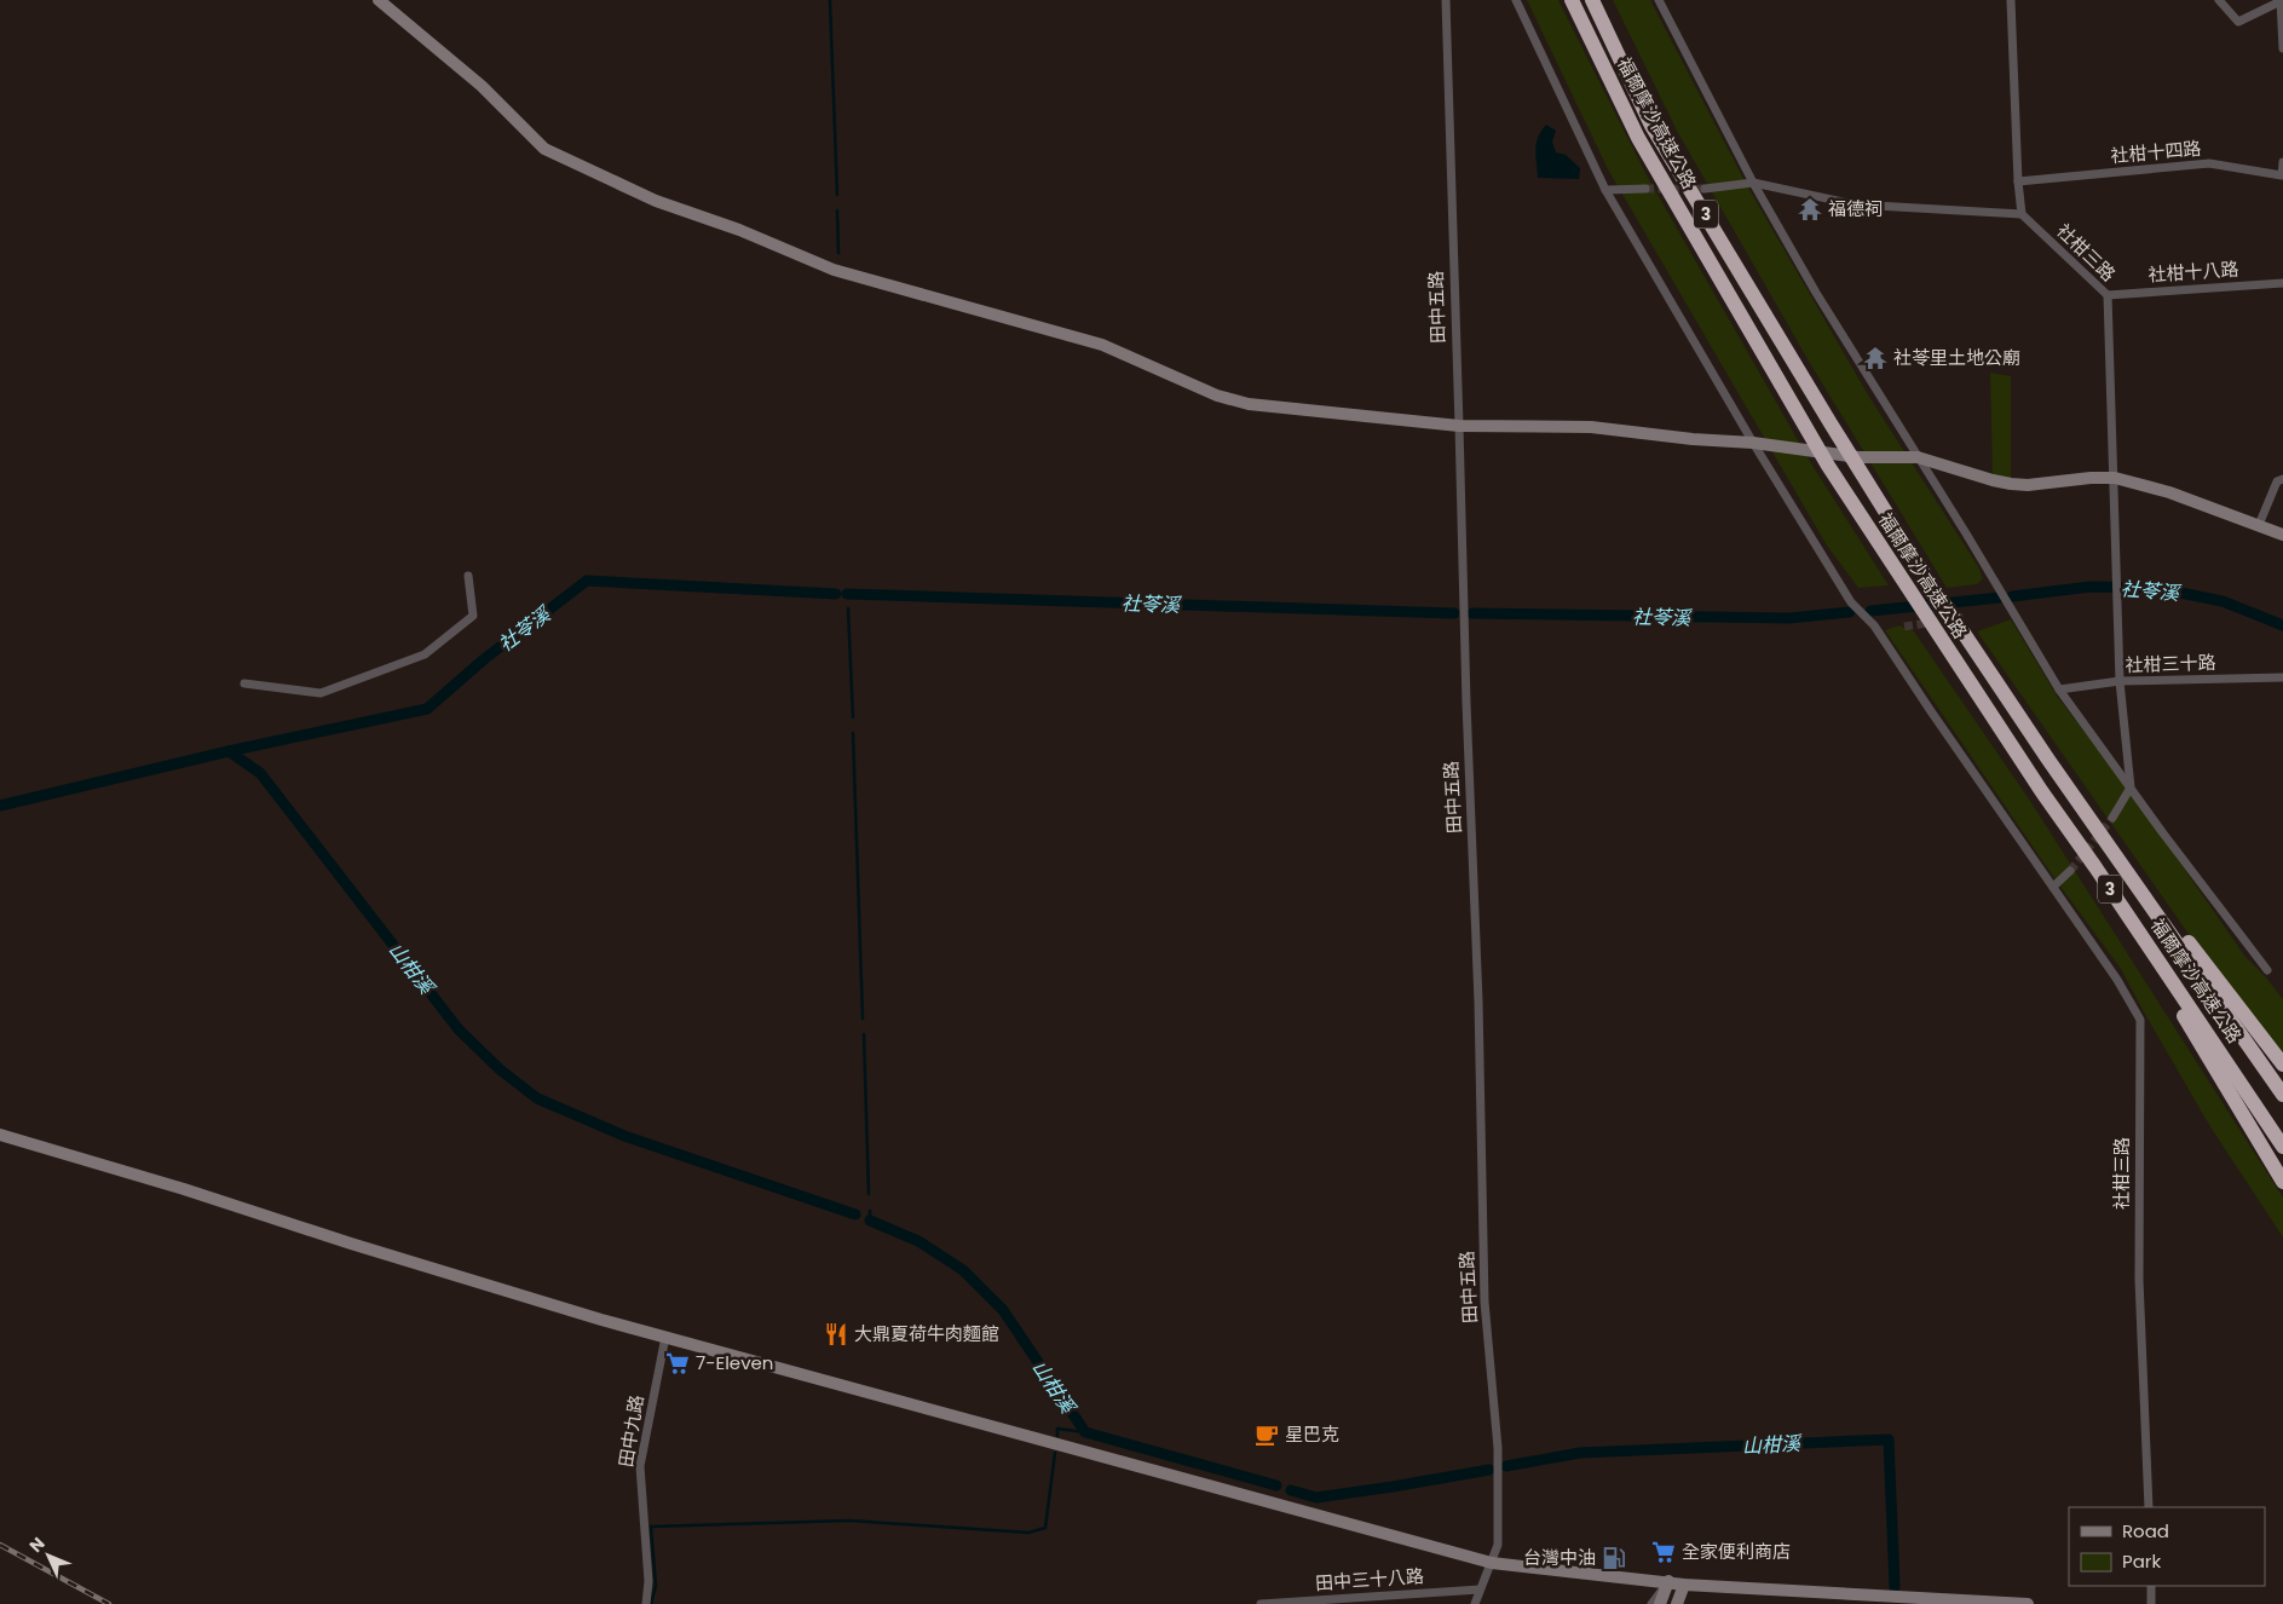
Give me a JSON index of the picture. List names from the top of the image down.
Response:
{
  "streets": {
    "highway": ["福爾摩沙高速公路", "3"],
    "street": [
      "社柑十四路",
      "社柑三路",
      "社柑十八路",
      "田中五路",
      "社柑三十路",
      "田中九路",
      "田中三十八路"
    ]
  },
  "crossings": [
    ["社柑三路", "社柑十八路"],
    ["社柑三路", "社柑三十路"],
    ["田中五路", "田中三十八路"]
  ],
  "water": ["社苓溪", "山柑溪"],
  "places": {
    "temple": ["福德祠", "社苓里土地公廟"],
    "restaurant": ["大鼎夏荷牛肉麵館"],
    "supermarket": ["7-Eleven", "全家便利商店"],
    "cafe": ["星巴克"],
    "fuel station": ["台灣中油"]
  },
  "legend": ["Road", "Park"],
  "north": "top left"
}
